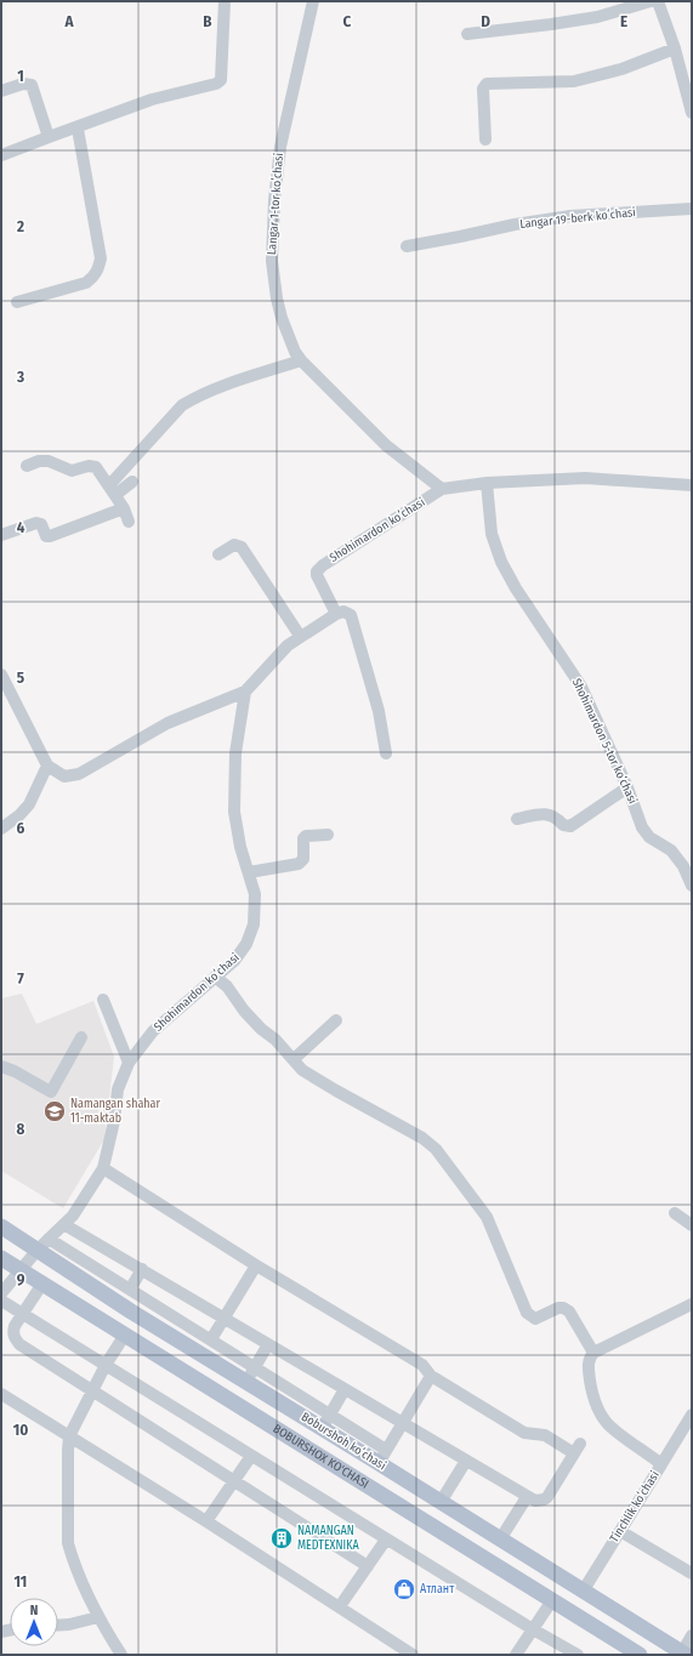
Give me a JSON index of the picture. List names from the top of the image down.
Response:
{
  "streets": {
    "main road": ["Boburshoh koʻchasi", "BOBURSHOX KO'CHASI"],
    "street": [
      "Langar 1-tor koʻchasi",
      "Langar 19-berk koʻchasi",
      "Shohimardon koʻchasi",
      "Shohimardon 5-tor koʻchasi",
      "Tinchlik koʻchasi"
    ]
  },
  "crossings": [
    ["Langar 1-tor koʻchasi", "Shohimardon koʻchasi"],
    ["Shohimardon koʻchasi", "Shohimardon 5-tor koʻchasi"],
    ["Shohimardon koʻchasi", "Boburshoh koʻchasi"],
    ["Shohimardon koʻchasi", "BOBURSHOX KO'CHASI"],
    ["Boburshoh koʻchasi", "Tinchlik koʻchasi"]
  ],
  "places": {
    "school or university": ["Namangan shahar 11-maktab"],
    "building": ["NAMANGAN MEDTEXNIKA"],
    "shop": ["Атлант"]
  },
  "north": "top",
  "grid": {
    "columns": [
      "A",
      "B",
      "C",
      "D",
      "E"
    ],
    "rows": [
      "1",
      "2",
      "3",
      "4",
      "5",
      "6",
      "7",
      "8",
      "9",
      "10",
      "11"
    ]
  }
}
